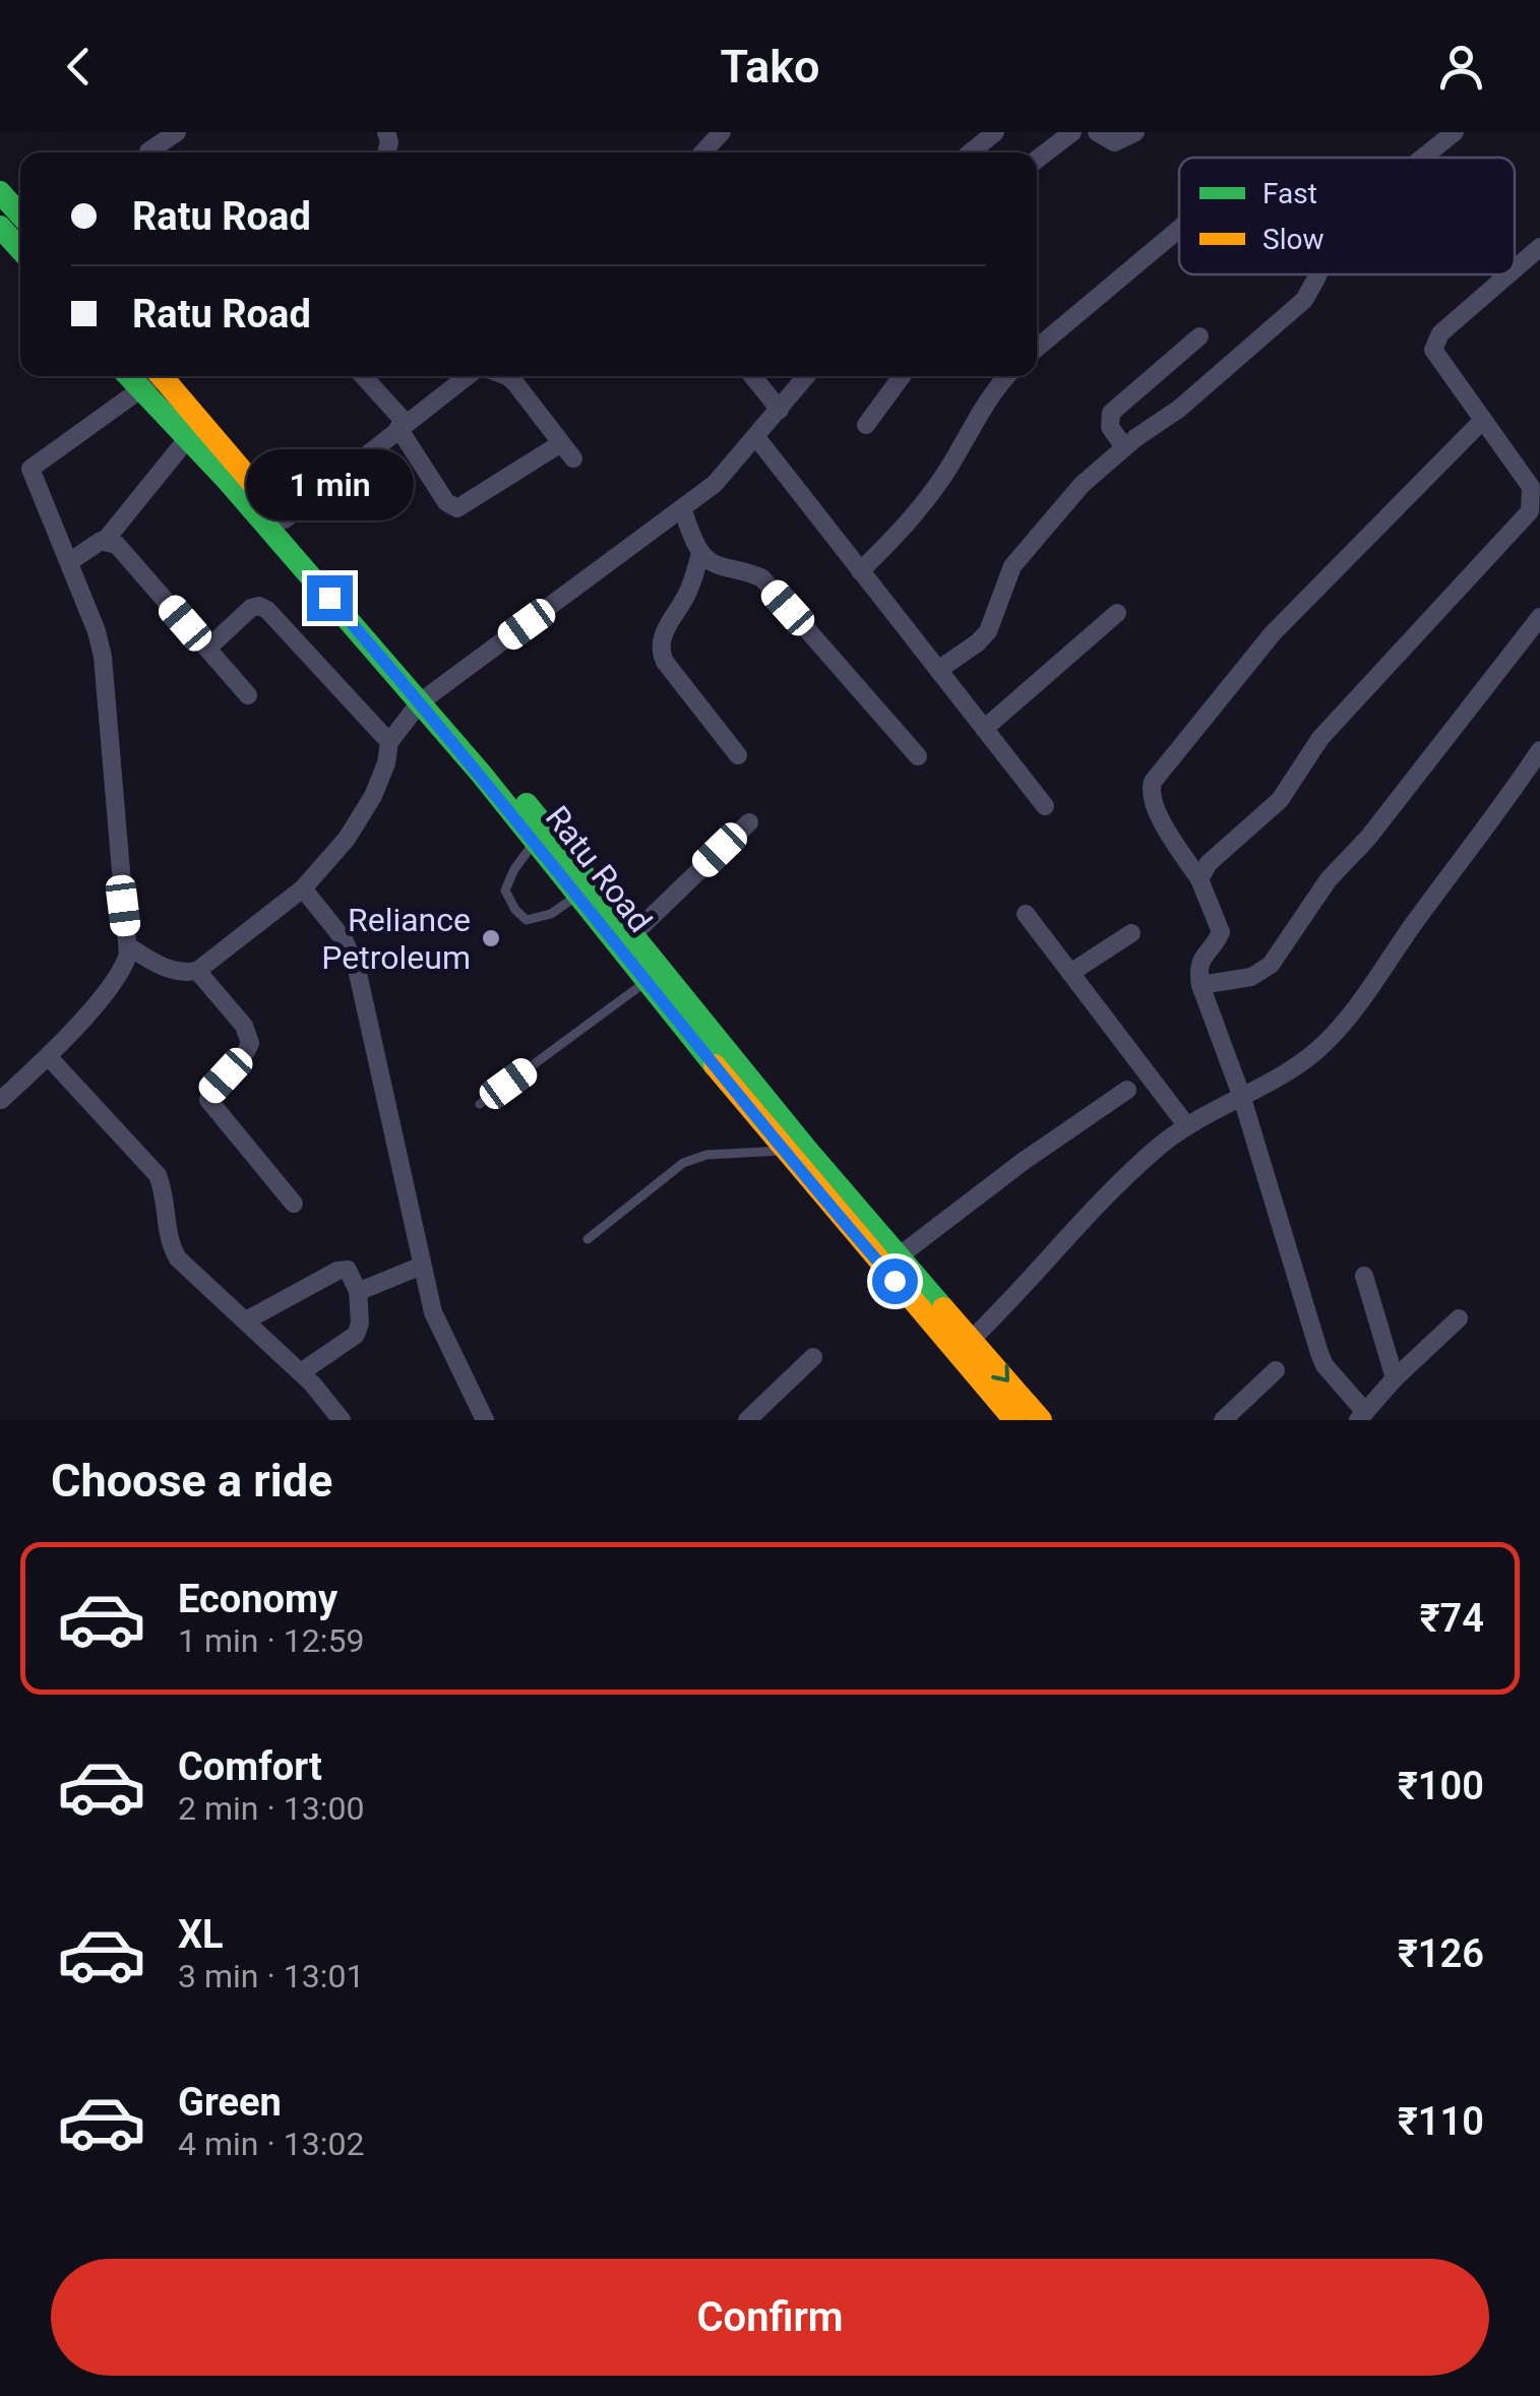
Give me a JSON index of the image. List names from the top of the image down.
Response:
{
  "streets": {
    "main road": ["Ratu Road"]
  },
  "places": ["Reliance Petroleum"],
  "legend": ["Fast", "Slow"],
  "page": {
    "header": "Tako",
    "banner": ["Ratu Road", "Ratu Road"],
    "bubble": "1 min",
    "heading": "Choose a ride",
    "list": [
      {
        "name": "Economy",
        "note": "1 min · 12:59",
        "value": "₹74"
      },
      {
        "name": "Comfort",
        "note": "2 min · 13:00",
        "value": "₹100"
      },
      {
        "name": "XL",
        "note": "3 min · 13:01",
        "value": "₹126"
      },
      {
        "name": "Green",
        "note": "4 min · 13:02",
        "value": "₹110"
      }
    ],
    "buttons": "Confirm"
  }
}
